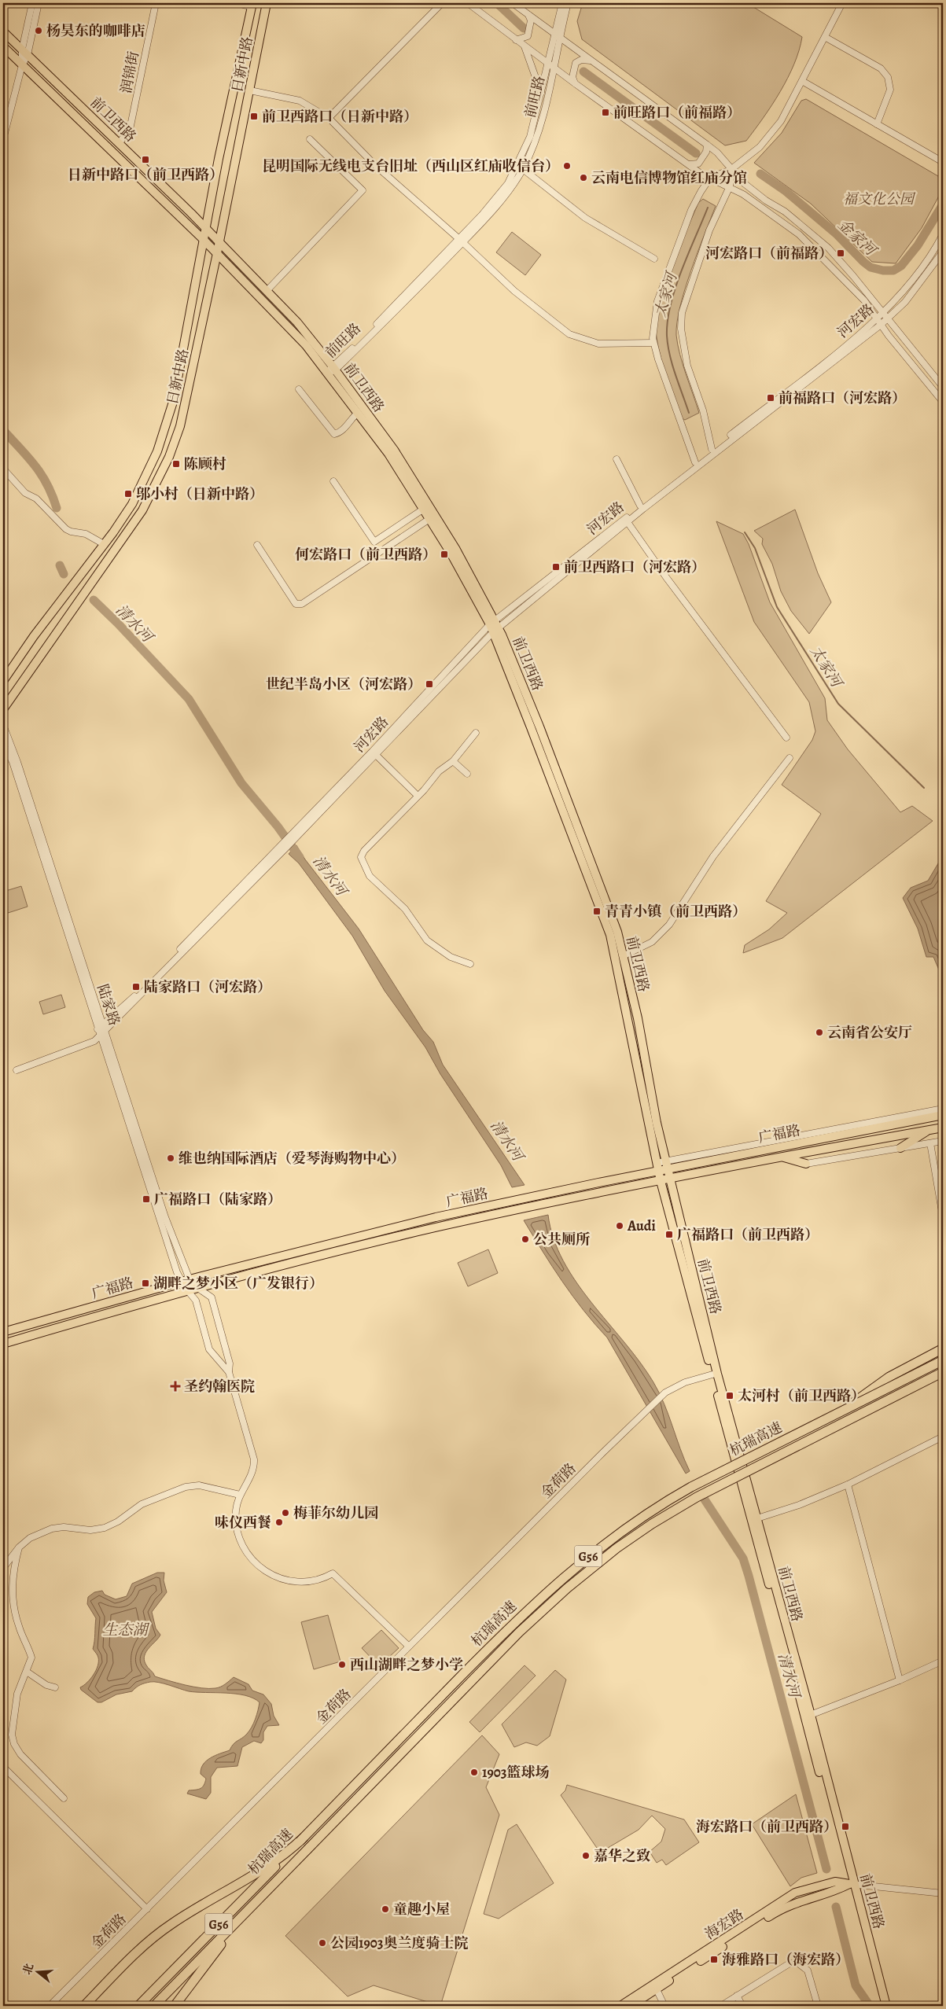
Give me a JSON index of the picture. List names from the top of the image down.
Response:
{
  "streets": {
    "highway": ["杭瑞高速", "G56"],
    "main road": [
      "日新中路",
      "前卫西路",
      "广福路",
      "海宏路"
    ],
    "street": [
      "润锦街",
      "前旺路",
      "河宏路",
      "陆家路",
      "金荷路"
    ]
  },
  "crossings": [
    ["日新中路", "前卫西路"],
    ["润锦街", "前卫西路"],
    ["前旺路", "前卫西路"],
    ["前卫西路", "河宏路"],
    ["前卫西路", "广福路"],
    ["前卫西路", "金荷路"],
    ["前卫西路", "海宏路"],
    ["陆家路", "广福路"],
    ["陆家路", "金荷路"]
  ],
  "water": [
    "金家河",
    "太家河",
    "清水河",
    "生态湖"
  ],
  "parks": ["福文化公园"],
  "places": {
    "other": [
      "杨昊东的咖啡店",
      "昆明国际无线电支台旧址（西山区红庙收信台）",
      "云南电信博物馆红庙分馆",
      "云南省公安厅",
      "维也纳国际酒店（爱琴海购物中心）",
      "Audi",
      "公共厕所",
      "梅菲尔幼儿园",
      "味仪西餐",
      "西山湖畔之梦小学",
      "1903篮球场",
      "嘉华之致",
      "童趣小屋",
      "公园1903奥兰度骑士院"
    ],
    "transit": [
      "前旺路口（前福路）",
      "前卫西路口（日新中路）",
      "日新中路口（前卫西路）",
      "河宏路口（前福路）",
      "前福路口（河宏路）",
      "陈顾村",
      "邬小村（日新中路）",
      "何宏路口（前卫西路）",
      "前卫西路口（河宏路）",
      "世纪半岛小区（河宏路）",
      "青青小镇（前卫西路）",
      "陆家路口（河宏路）",
      "广福路口（陆家路）",
      "广福路口（前卫西路）",
      "湖畔之梦小区（广发银行）",
      "太河村（前卫西路）",
      "海宏路口（前卫西路）",
      "海雅路口（海宏路）"
    ],
    "health": ["圣约翰医院"]
  },
  "north": "left"
}
